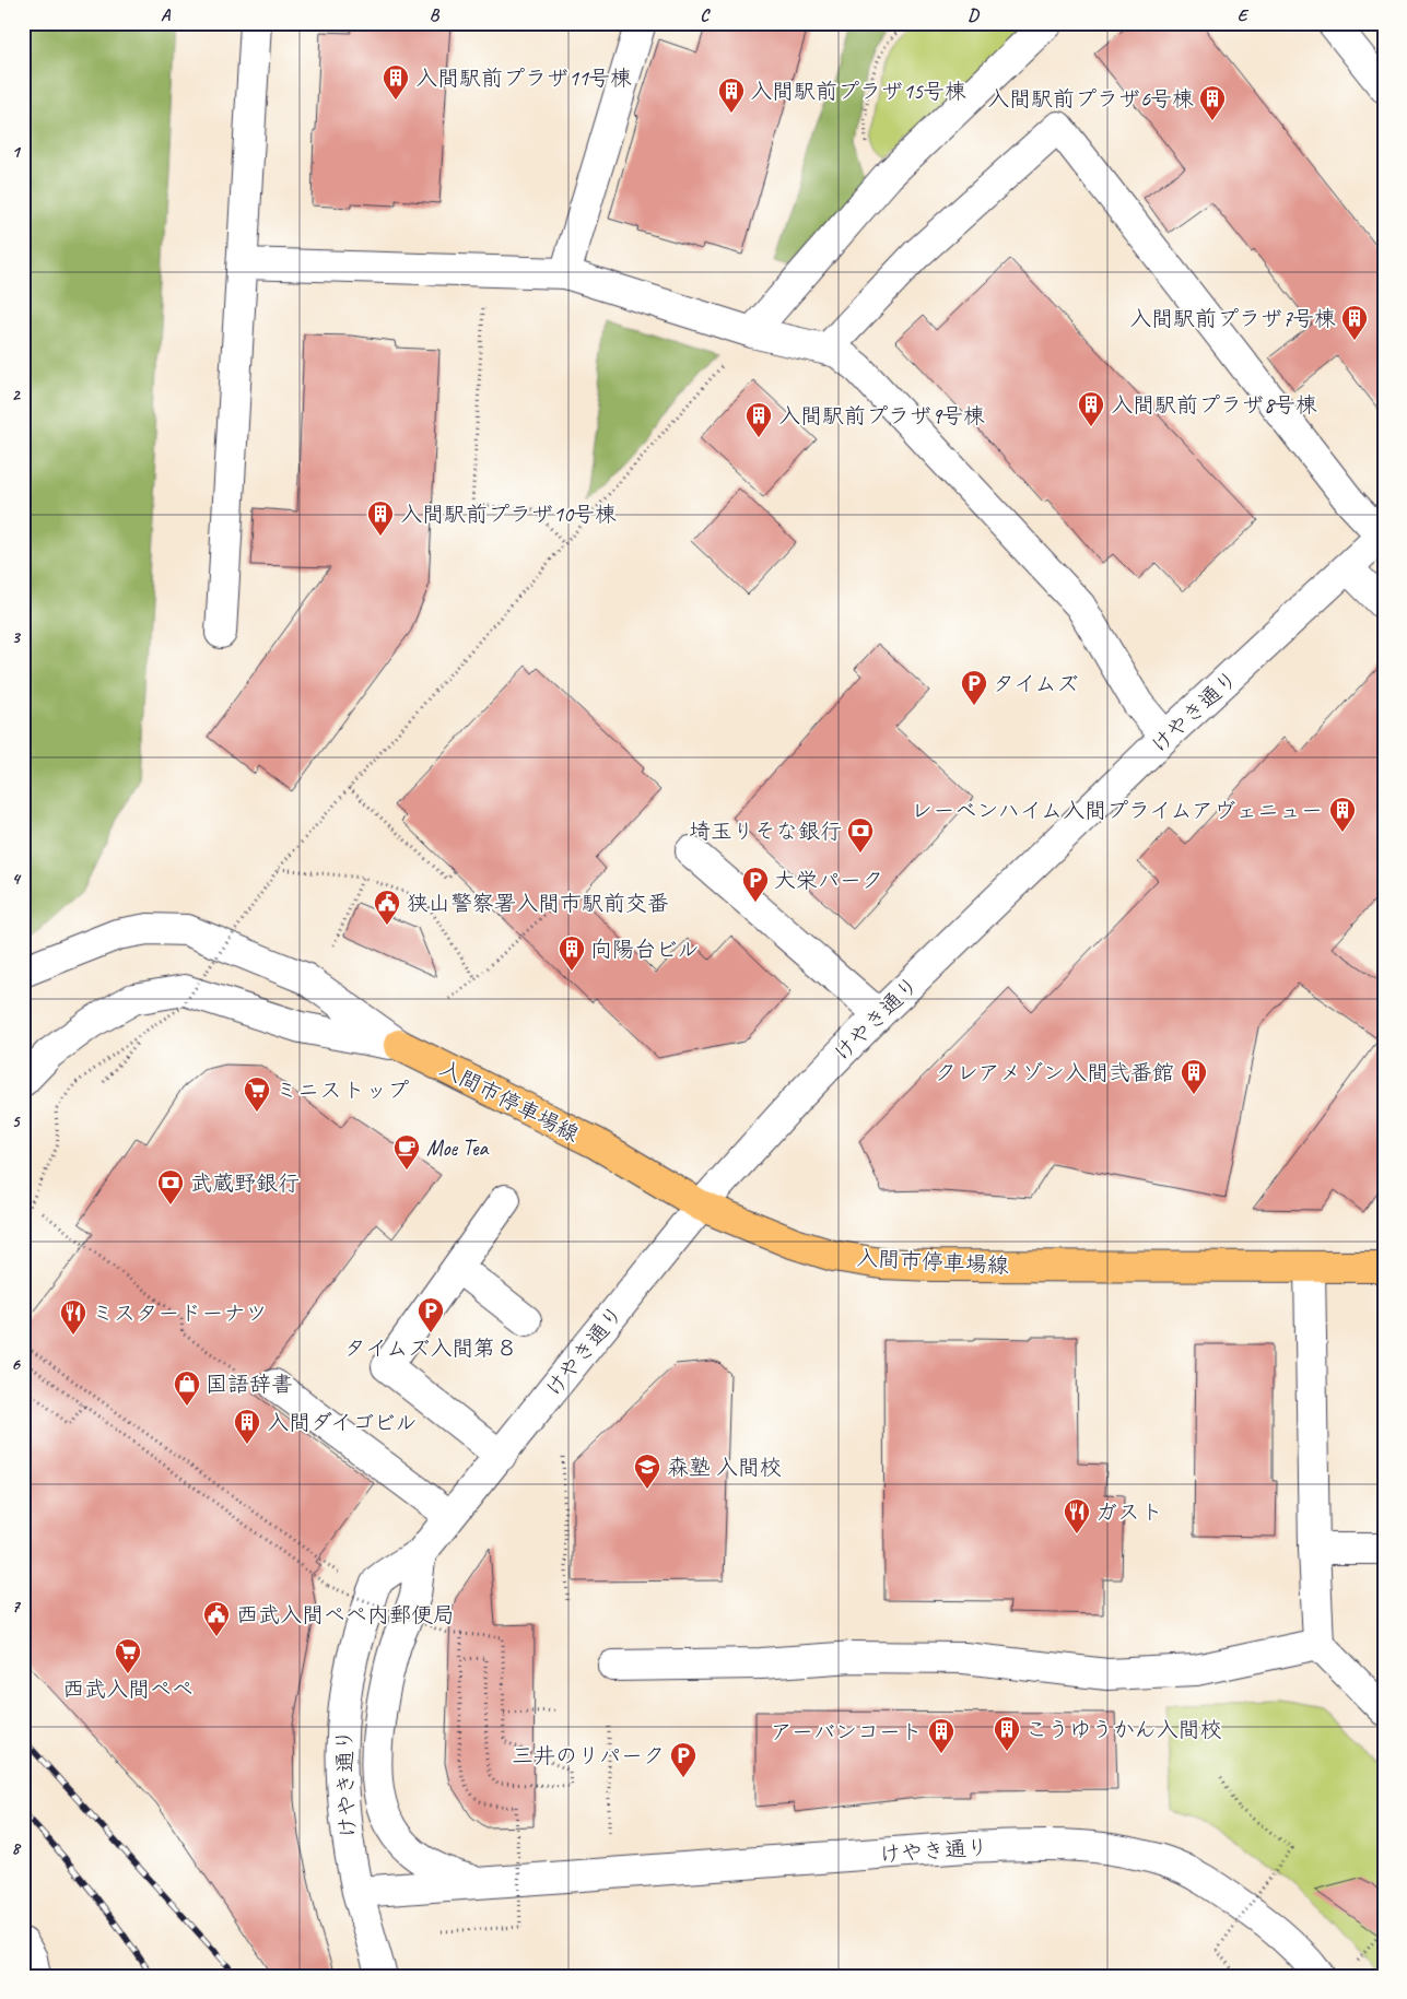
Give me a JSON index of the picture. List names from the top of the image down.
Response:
{
  "streets": {
    "main road": ["入間市停車場線"],
    "street": ["けやき通り"]
  },
  "crossings": [
    ["けやき通り", "入間市停車場線"]
  ],
  "places": {
    "building": [
      "入間駅前プラザ11号棟",
      "入間駅前プラザ15号棟",
      "入間駅前プラザ6号棟",
      "入間駅前プラザ7号棟",
      "入間駅前プラザ8号棟",
      "入間駅前プラザ9号棟",
      "入間駅前プラザ10号棟",
      "レーベンハイム入間プライムアヴェニュー",
      "向陽台ビル",
      "クレアメゾン入間弐番館",
      "入間ダイゴビル",
      "こうゆうかん入間校",
      "アーバンコート"
    ],
    "parking": [
      "タイムズ",
      "大栄パーク",
      "タイムズ入間第８",
      "三井のリパーク"
    ],
    "bank": ["埼玉りそな銀行", "武蔵野銀行"],
    "public building": ["狭山警察署入間市駅前交番", "西武入間ぺぺ内郵便局"],
    "supermarket": ["ミニストップ", "西武入間ペペ"],
    "cafe": ["Moe Tea"],
    "restaurant": ["ミスタードーナツ", "ガスト"],
    "shop": ["国語辞書"],
    "school or university": ["森塾 入間校"]
  },
  "grid": {
    "columns": [
      "A",
      "B",
      "C",
      "D",
      "E"
    ],
    "rows": [
      "1",
      "2",
      "3",
      "4",
      "5",
      "6",
      "7",
      "8"
    ]
  }
}
